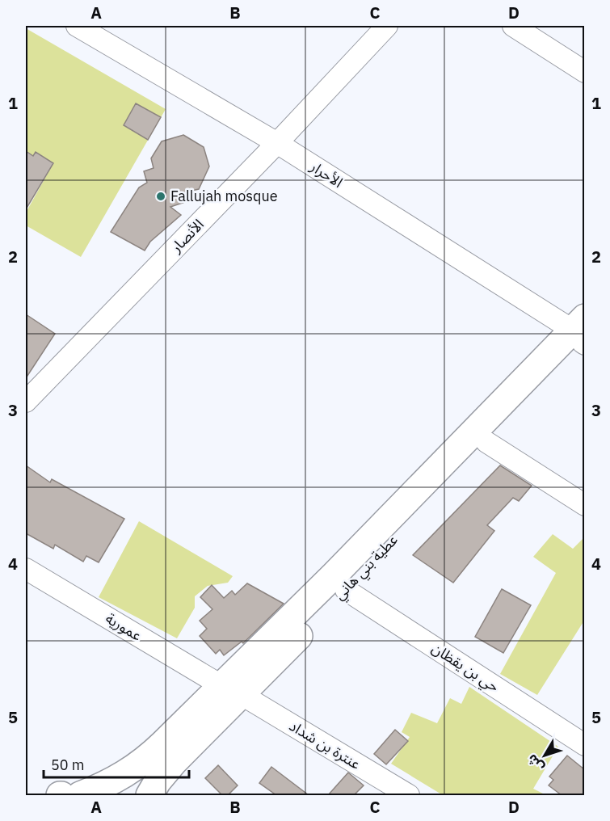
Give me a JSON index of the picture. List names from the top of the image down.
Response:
{
  "streets": {
    "main road": ["عطية بني هاني"],
    "street": [
      "الأحرار",
      "الأنصار",
      "عمورية",
      "حي بن يقظان",
      "عنترة بن شداد"
    ]
  },
  "crossings": [
    ["الأحرار", "الأنصار"],
    ["الأحرار", "عطية بني هاني"],
    ["عطية بني هاني", "عمورية"],
    ["عطية بني هاني", "حي بن يقظان"],
    ["عطية بني هاني", "عنترة بن شداد"],
    ["عمورية", "عنترة بن شداد"]
  ],
  "places": ["Fallujah mosque"],
  "scale_bar": "50 m",
  "north": "bottom left",
  "grid": {
    "columns": [
      "A",
      "B",
      "C",
      "D"
    ],
    "rows": [
      "1",
      "2",
      "3",
      "4",
      "5"
    ]
  }
}
